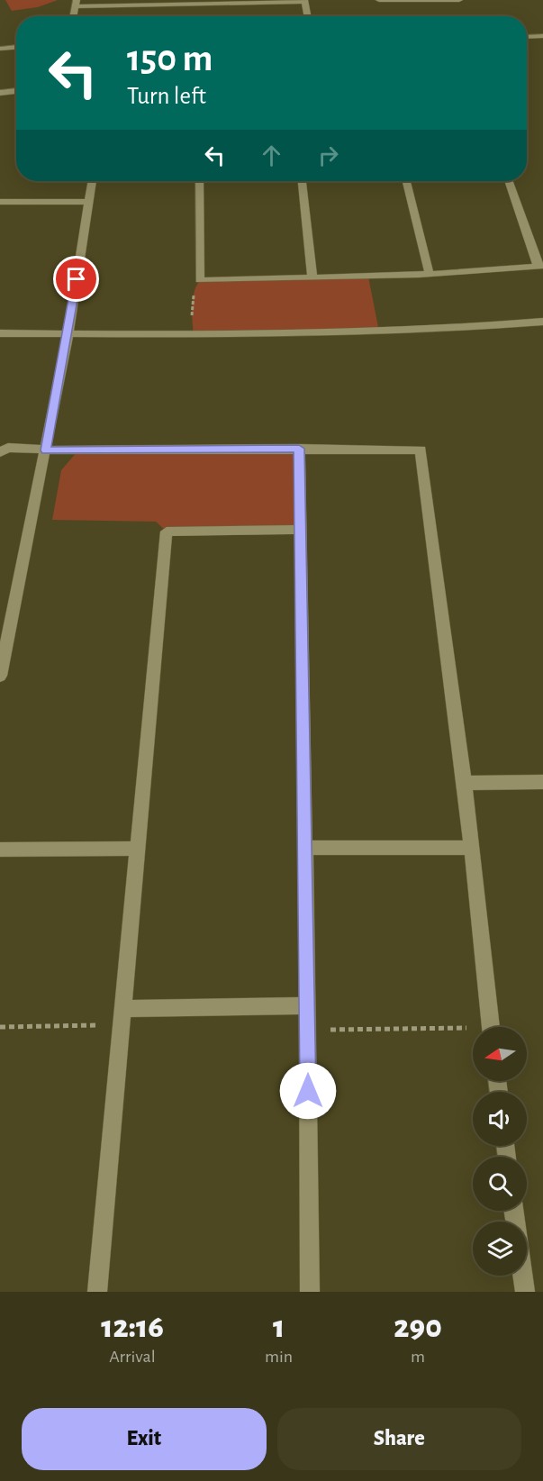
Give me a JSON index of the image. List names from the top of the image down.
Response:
{
  "north": "left",
  "page": {
    "turn": ["150 m", "Turn left"],
    "eta": [
      "12:16",
      "Arrival",
      "1",
      "min",
      "290",
      "m"
    ],
    "buttons": ["Exit", "Share"]
  }
}
